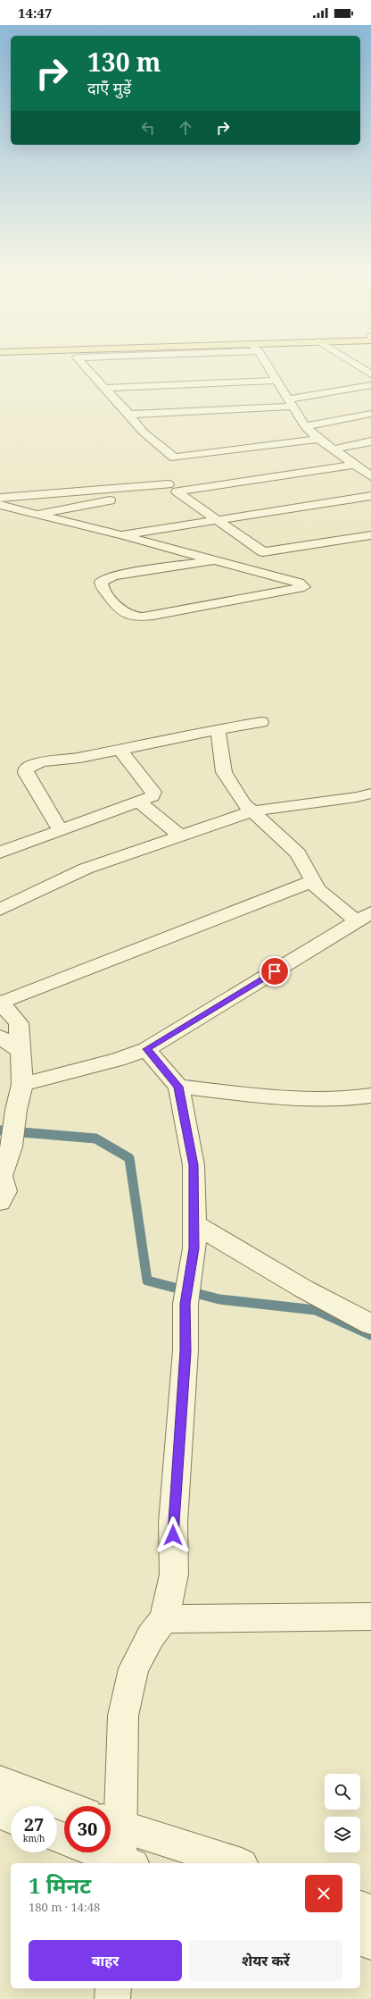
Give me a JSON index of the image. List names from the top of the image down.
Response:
{
  "page": {
    "status": "14:47",
    "turn": ["130 m", "दाएँ मुड़ें"],
    "speed": "27 km/h",
    "limit": "30",
    "heading": ["1 मिनट", "180 m · 14:48"],
    "buttons": ["बाहर", "शेयर करें"]
  }
}
